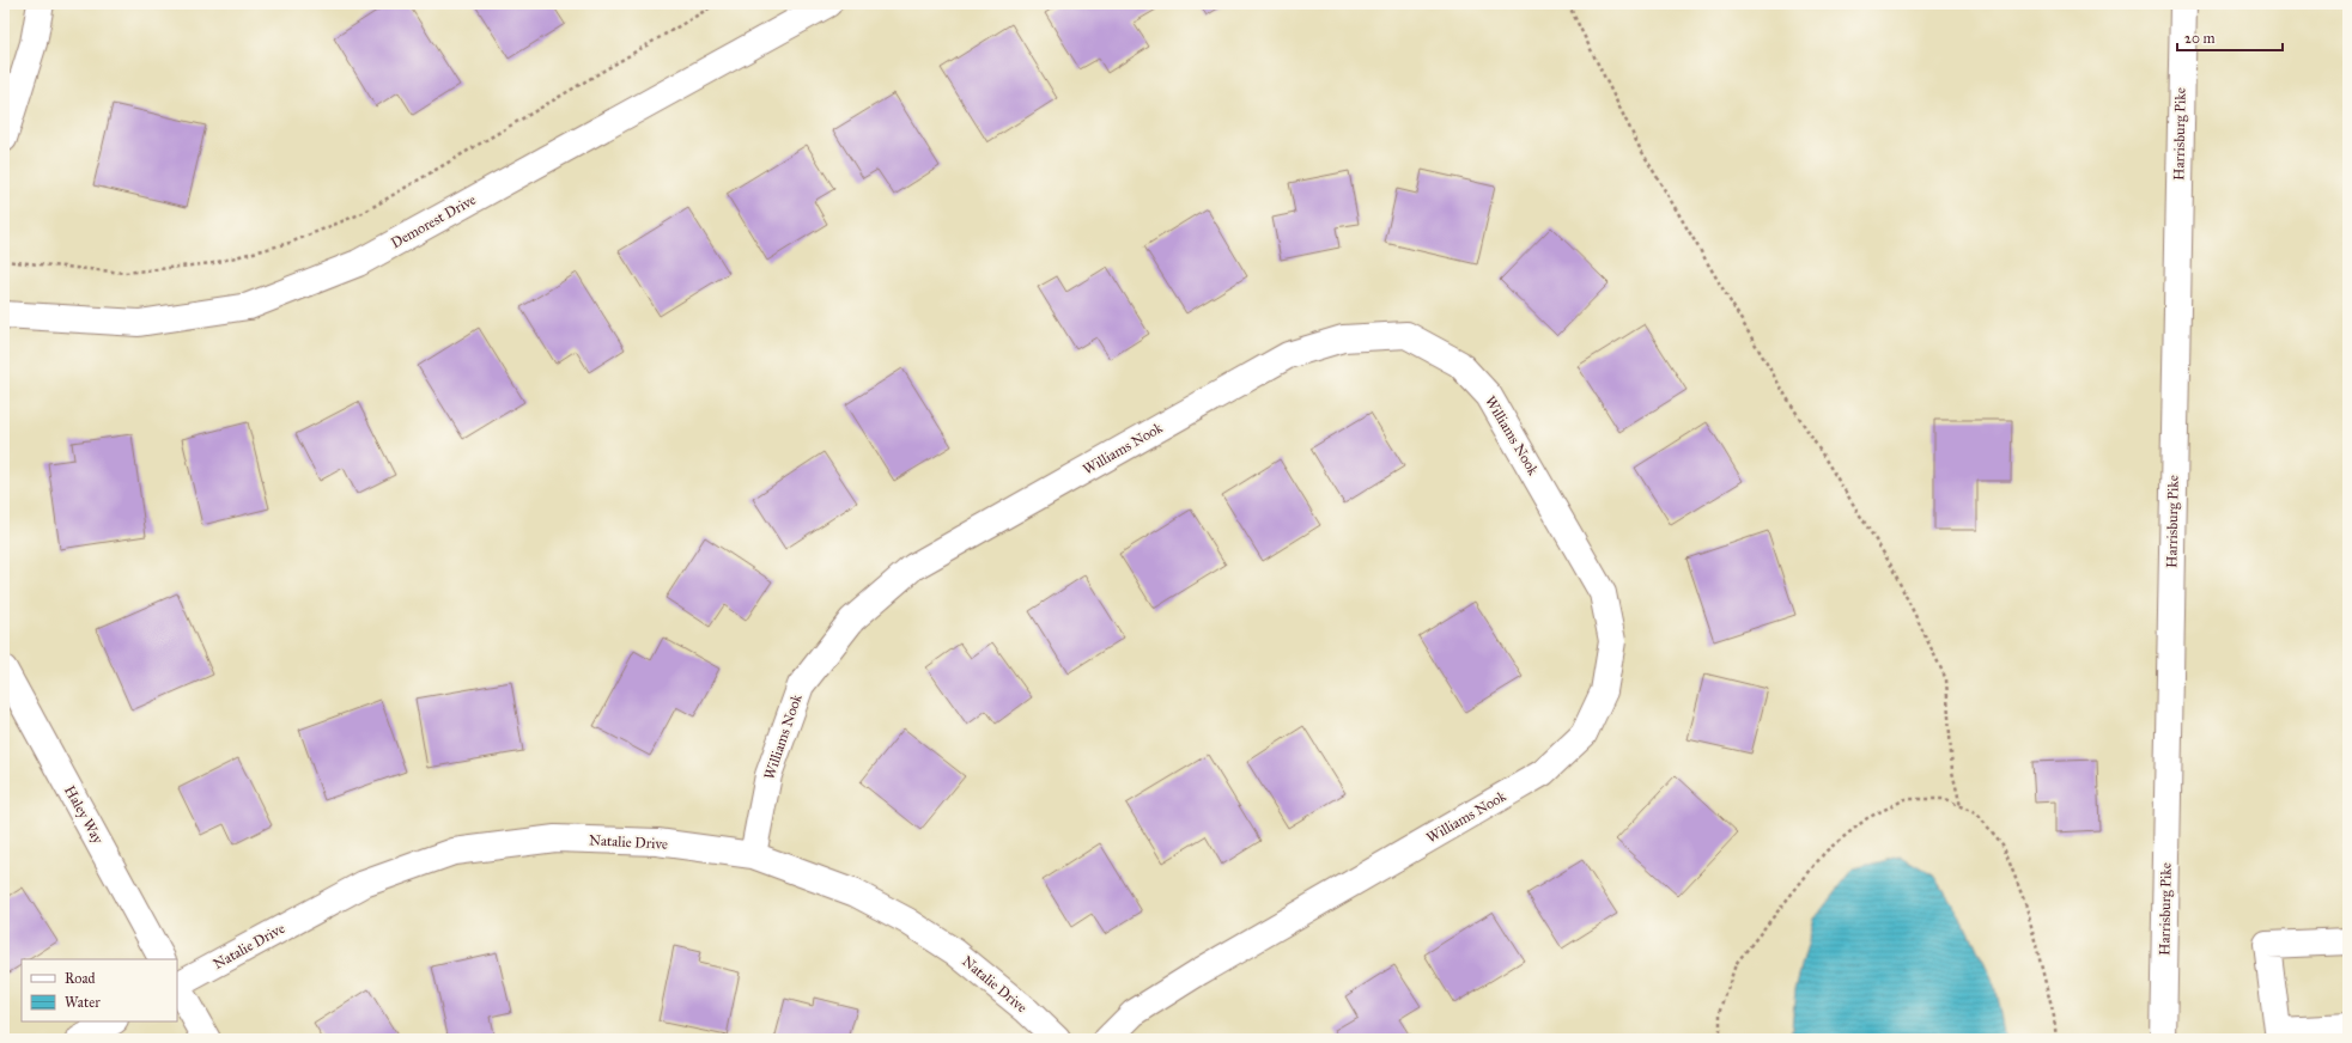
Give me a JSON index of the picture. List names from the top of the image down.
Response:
{
  "streets": {
    "street": [
      "Harrisburg Pike",
      "Demorest Drive",
      "Williams Nook",
      "Haley Way",
      "Natalie Drive"
    ]
  },
  "crossings": [
    ["Williams Nook", "Natalie Drive"]
  ],
  "legend": ["Road", "Water"],
  "scale_bar": "20 m"
}
